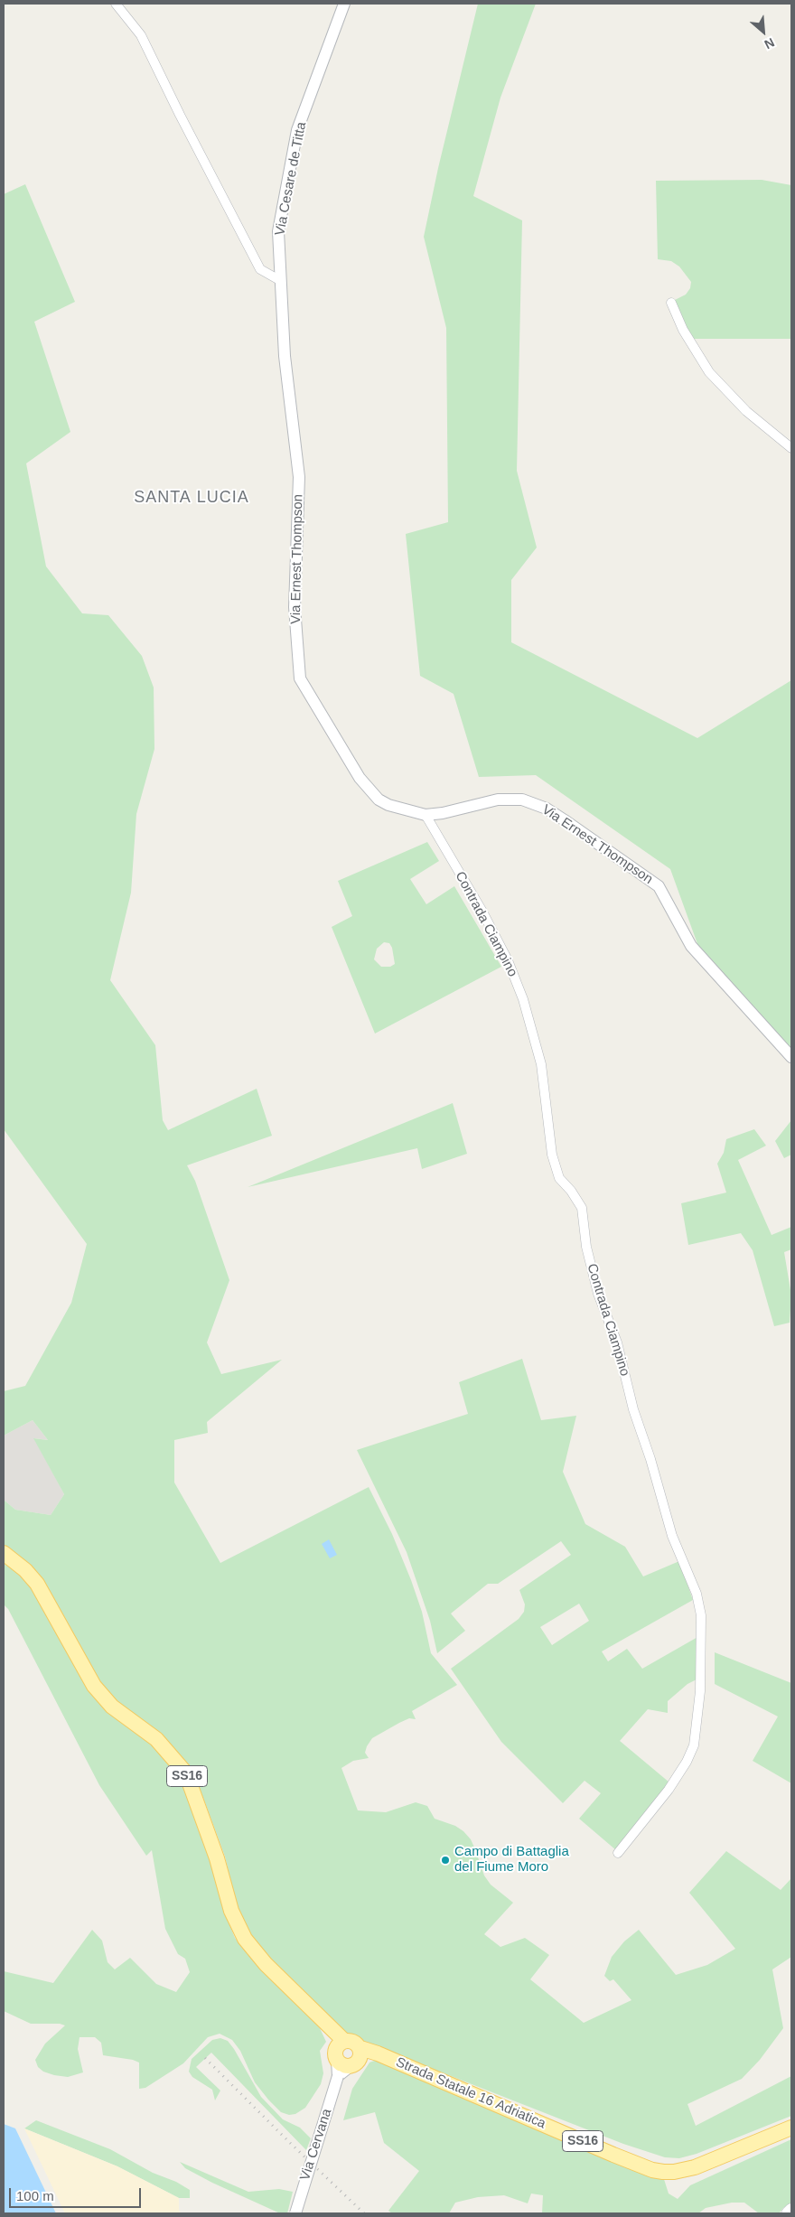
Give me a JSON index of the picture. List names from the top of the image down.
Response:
{
  "streets": {
    "main road": ["SS16", "Strada Statale 16 Adriatica"],
    "street": [
      "Via Cesare de Titta",
      "Via Ernest Thompson",
      "Contrada Ciampino",
      "Via Cervana"
    ]
  },
  "crossings": [
    ["Via Cesare de Titta", "Via Ernest Thompson"],
    ["Via Ernest Thompson", "Contrada Ciampino"],
    ["SS16", "Strada Statale 16 Adriatica"],
    ["SS16", "Via Cervana"]
  ],
  "districts": ["SANTA LUCIA"],
  "places": ["Campo di Battaglia del Fiume Moro"],
  "scale_bar": "100 m",
  "north": "bottom right"
}
